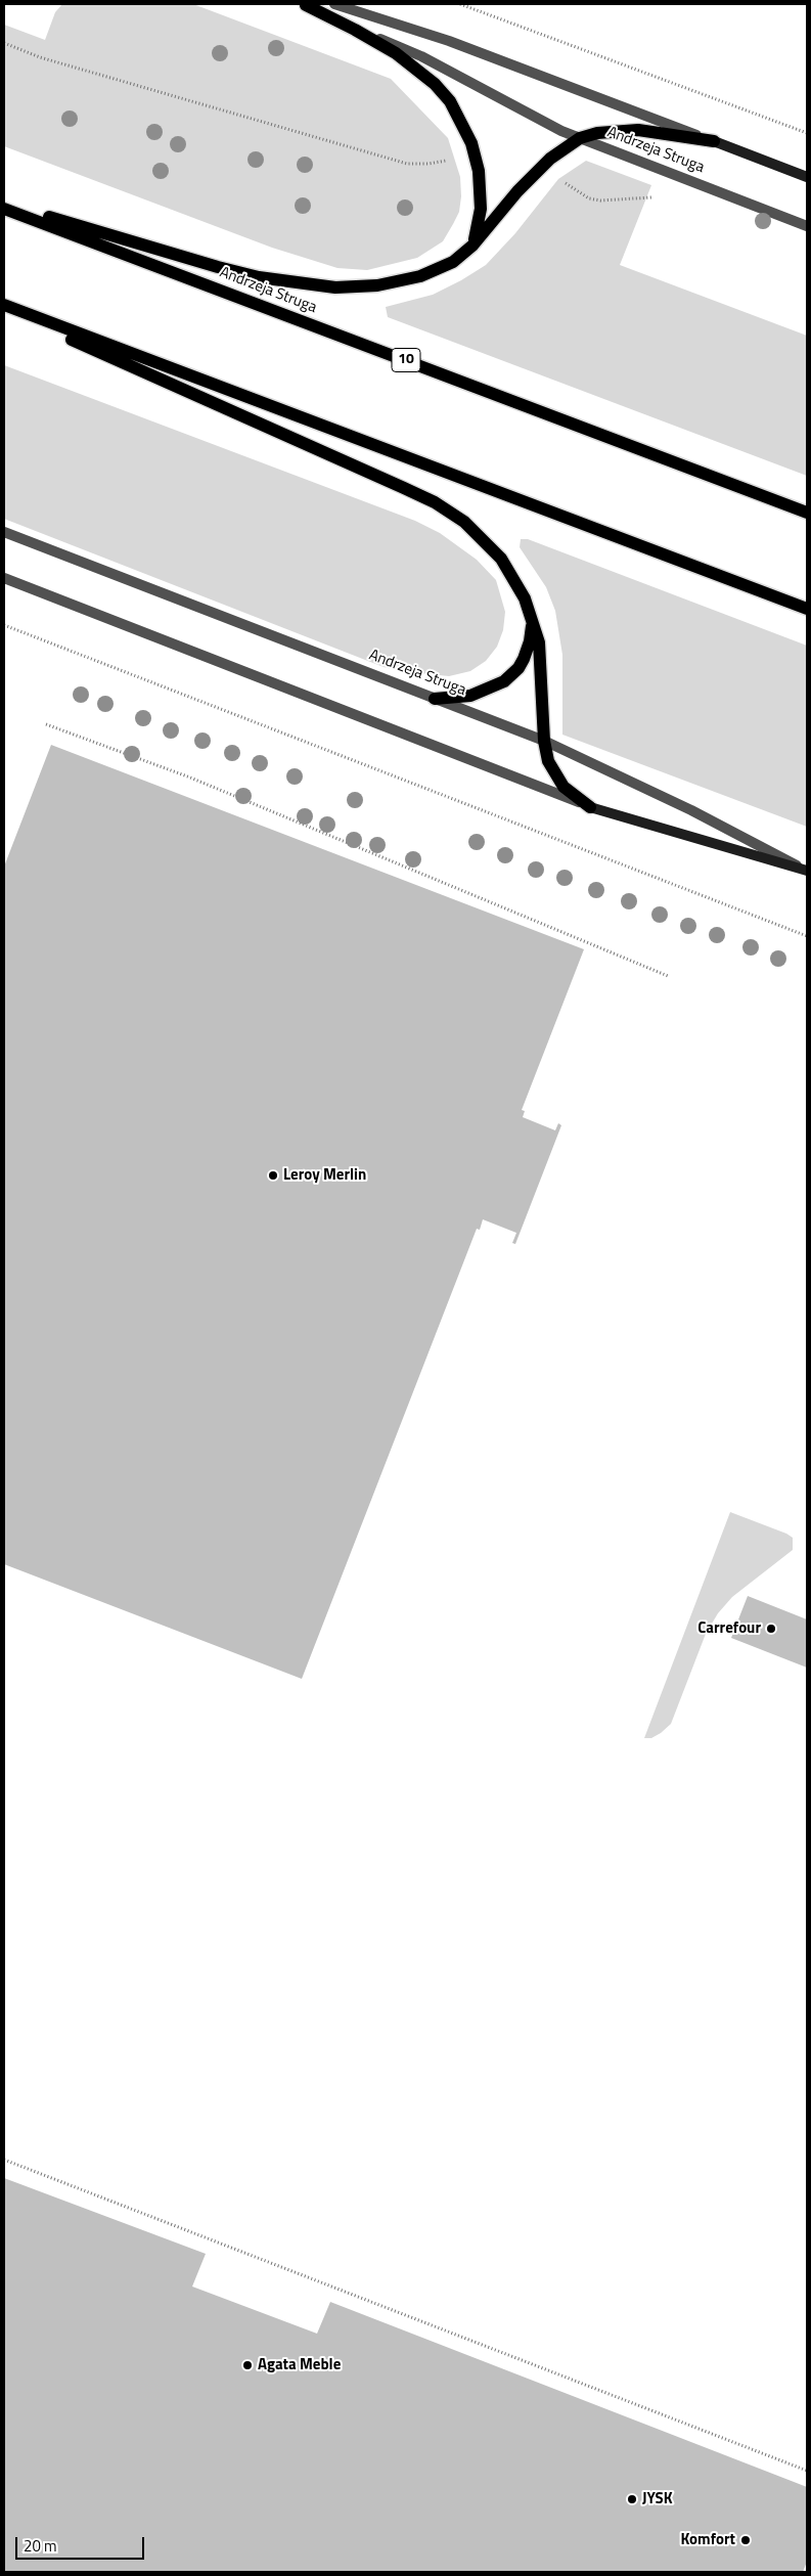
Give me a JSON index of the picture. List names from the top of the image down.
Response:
{
  "streets": {
    "main road": ["Andrzeja Struga", "10"]
  },
  "places": [
    "Leroy Merlin",
    "Carrefour",
    "Agata Meble",
    "JYSK",
    "Komfort"
  ],
  "scale_bar": "20 m"
}
